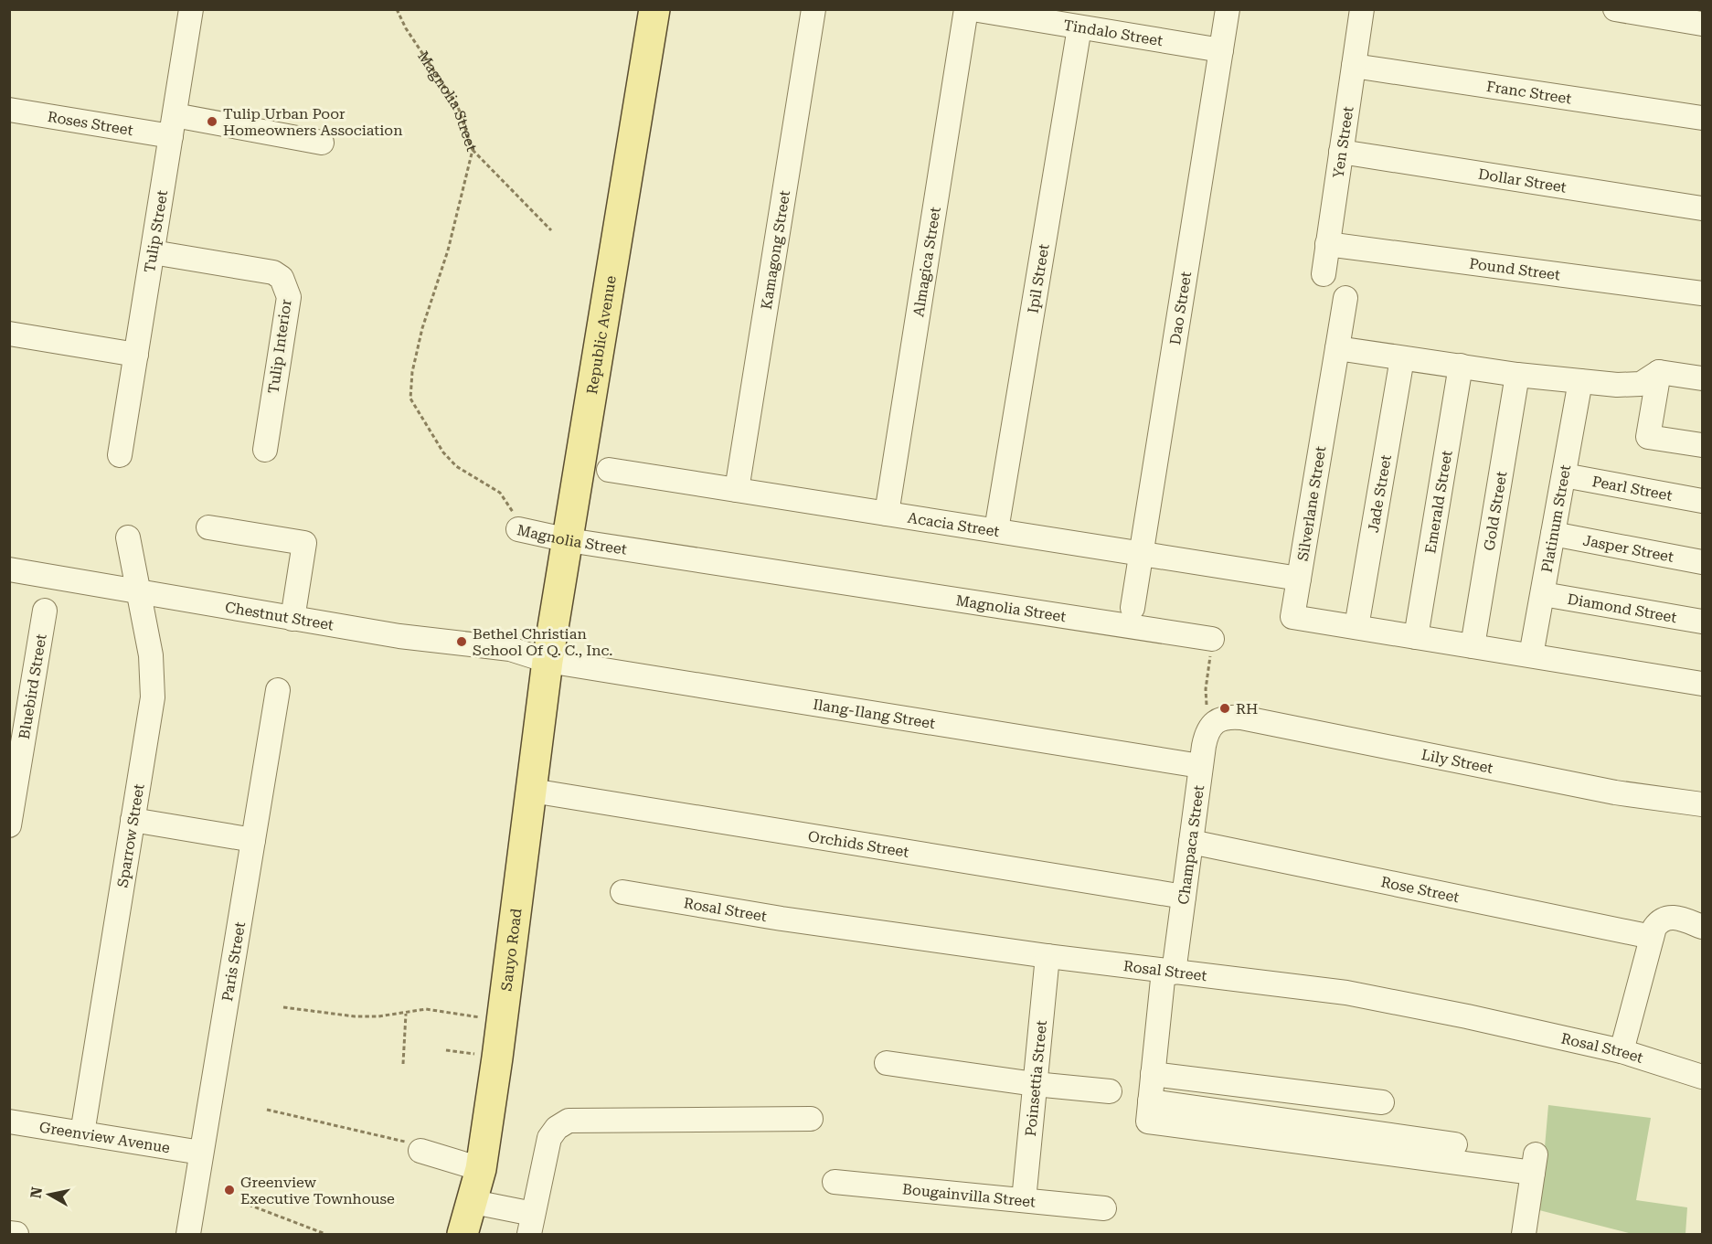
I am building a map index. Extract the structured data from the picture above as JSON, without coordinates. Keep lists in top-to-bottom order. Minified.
{"streets":{"main road":["Republic Avenue","Sauyo Road"],"street":["Tindalo Street","Franc Street","Magnolia Street","Roses Street","Yen Street","Dollar Street","Tulip Street","Kamagong Street","Almagica Street","Pound Street","Ipil Street","Dao Street","Tulip Interior","Pearl Street","Jade Street","Emerald Street","Silverlane Street","Gold Street","Platinum Street","Acacia Street","Jasper Street","Diamond Street","Chestnut Street","Bluebird Street","Ilang-Ilang Street","Lily Street","Sparrow Street","Orchids Street","Champaca Street","Rose Street","Rosal Street","Paris Street","Poinsettia Street","Greenview Avenue","Bougainvilla Street"]},"crossings":[["Tindalo Street","Ipil Street"],["Tindalo Street","Dao Street"],["Franc Street","Yen Street"],["Magnolia Street","Republic Avenue"],["Roses Street","Tulip Street"],["Yen Street","Dollar Street"],["Yen Street","Pound Street"],["Tulip Street","Tulip Interior"],["Kamagong Street","Acacia Street"],["Almagica Street","Acacia Street"],["Ipil Street","Acacia Street"],["Dao Street","Acacia Street"],["Republic Avenue","Chestnut Street"],["Republic Avenue","Ilang-Ilang Street"],["Republic Avenue","Sauyo Road"],["Pearl Street","Platinum Street"],["Jade Street","Silverlane Street"],["Emerald Street","Silverlane Street"],["Silverlane Street","Gold Street"],["Silverlane Street","Platinum Street"],["Silverlane Street","Acacia Street"],["Platinum Street","Jasper Street"],["Platinum Street","Diamond Street"],["Chestnut Street","Ilang-Ilang Street"],["Chestnut Street","Sparrow Street"],["Chestnut Street","Sauyo Road"],["Ilang-Ilang Street","Champaca Street"],["Ilang-Ilang Street","Sauyo Road"],["Lily Street","Champaca Street"],["Sparrow Street","Greenview Avenue"],["Orchids Street","Champaca Street"],["Orchids Street","Sauyo Road"],["Champaca Street","Rose Street"],["Champaca Street","Rosal Street"],["Rosal Street","Poinsettia Street"],["Paris Street","Greenview Avenue"],["Poinsettia Street","Bougainvilla Street"]],"places":["Tulip Urban Poor Homeowners Association","Bethel Christian School Of Q. C., Inc.","RH","Greenview Executive Townhouse"],"north":"left"}
